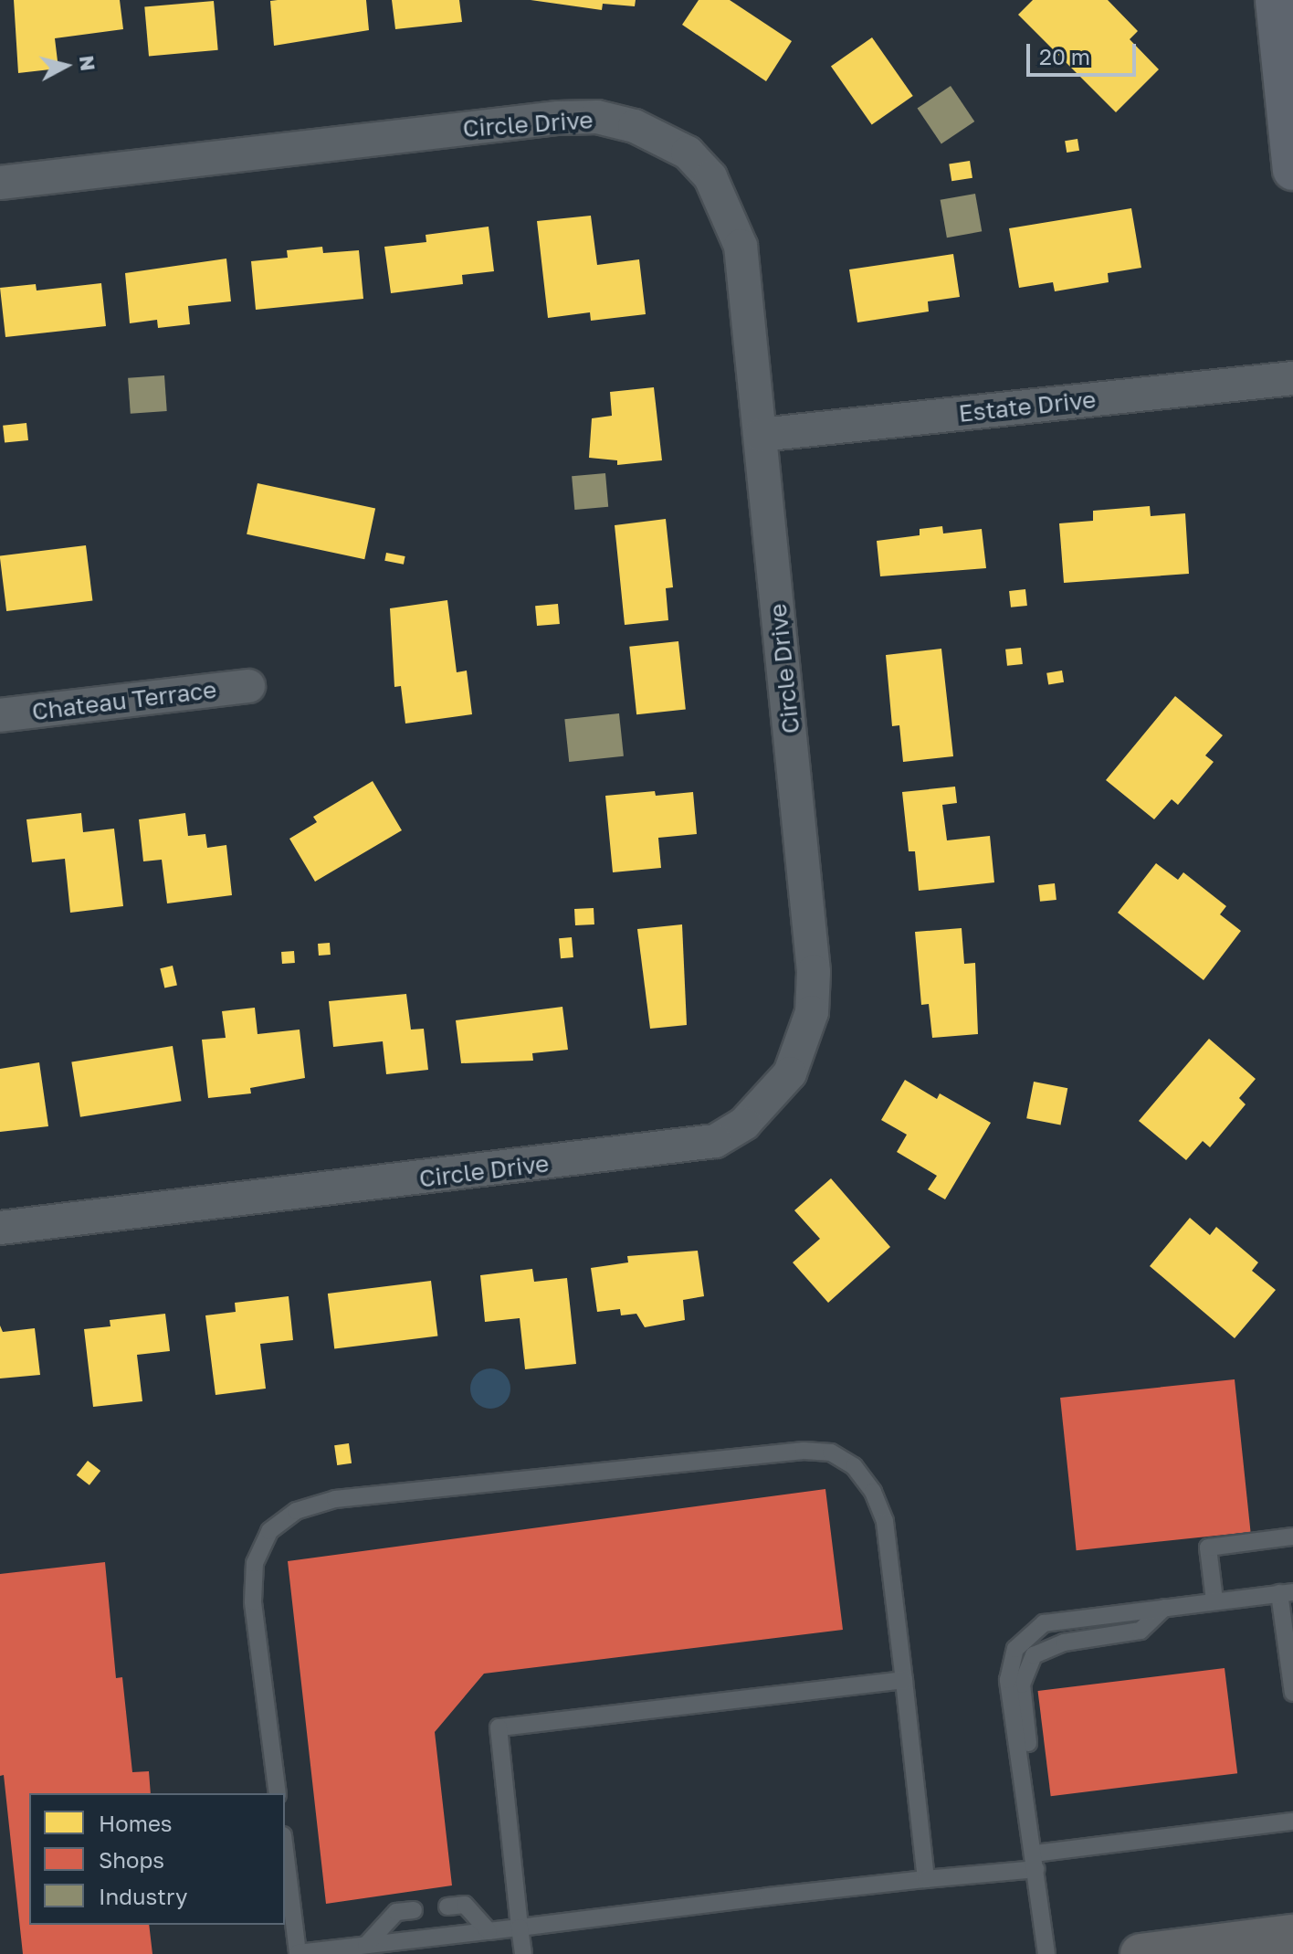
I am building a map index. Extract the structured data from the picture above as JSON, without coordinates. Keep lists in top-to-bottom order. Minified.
{"streets":{"street":["Circle Drive","Estate Drive","Chateau Terrace"]},"crossings":[["Circle Drive","Estate Drive"]],"legend":["Homes","Shops","Industry"],"scale_bar":"20 m","north":"right"}
